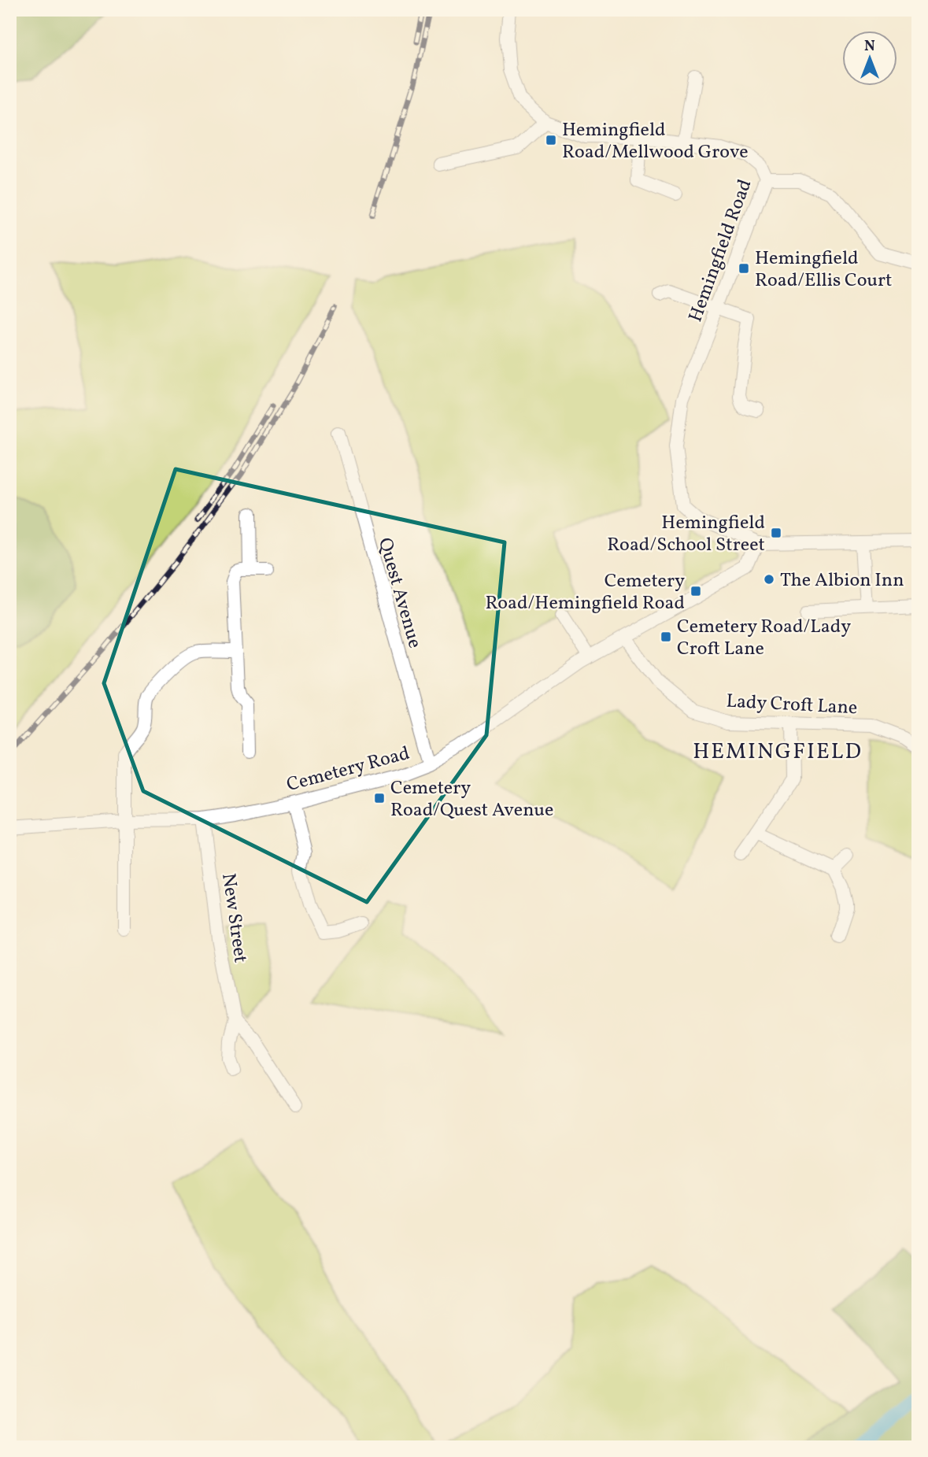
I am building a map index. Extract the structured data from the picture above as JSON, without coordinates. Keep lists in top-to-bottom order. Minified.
{"streets":{"street":["Hemingfield Road","Quest Avenue","Lady Croft Lane","Cemetery Road","New Street"]},"crossings":[["Hemingfield Road","Cemetery Road"],["Quest Avenue","Cemetery Road"],["Lady Croft Lane","Cemetery Road"],["Cemetery Road","New Street"]],"districts":["HEMINGFIELD"],"places":{"transit":["Hemingfield Road/Mellwood Grove","Hemingfield Road/Ellis Court","Hemingfield Road/School Street","Cemetery Road/Hemingfield Road","Cemetery Road/Lady Croft Lane","Cemetery Road/Quest Avenue"],"other":["The Albion Inn"]},"north":"top"}
